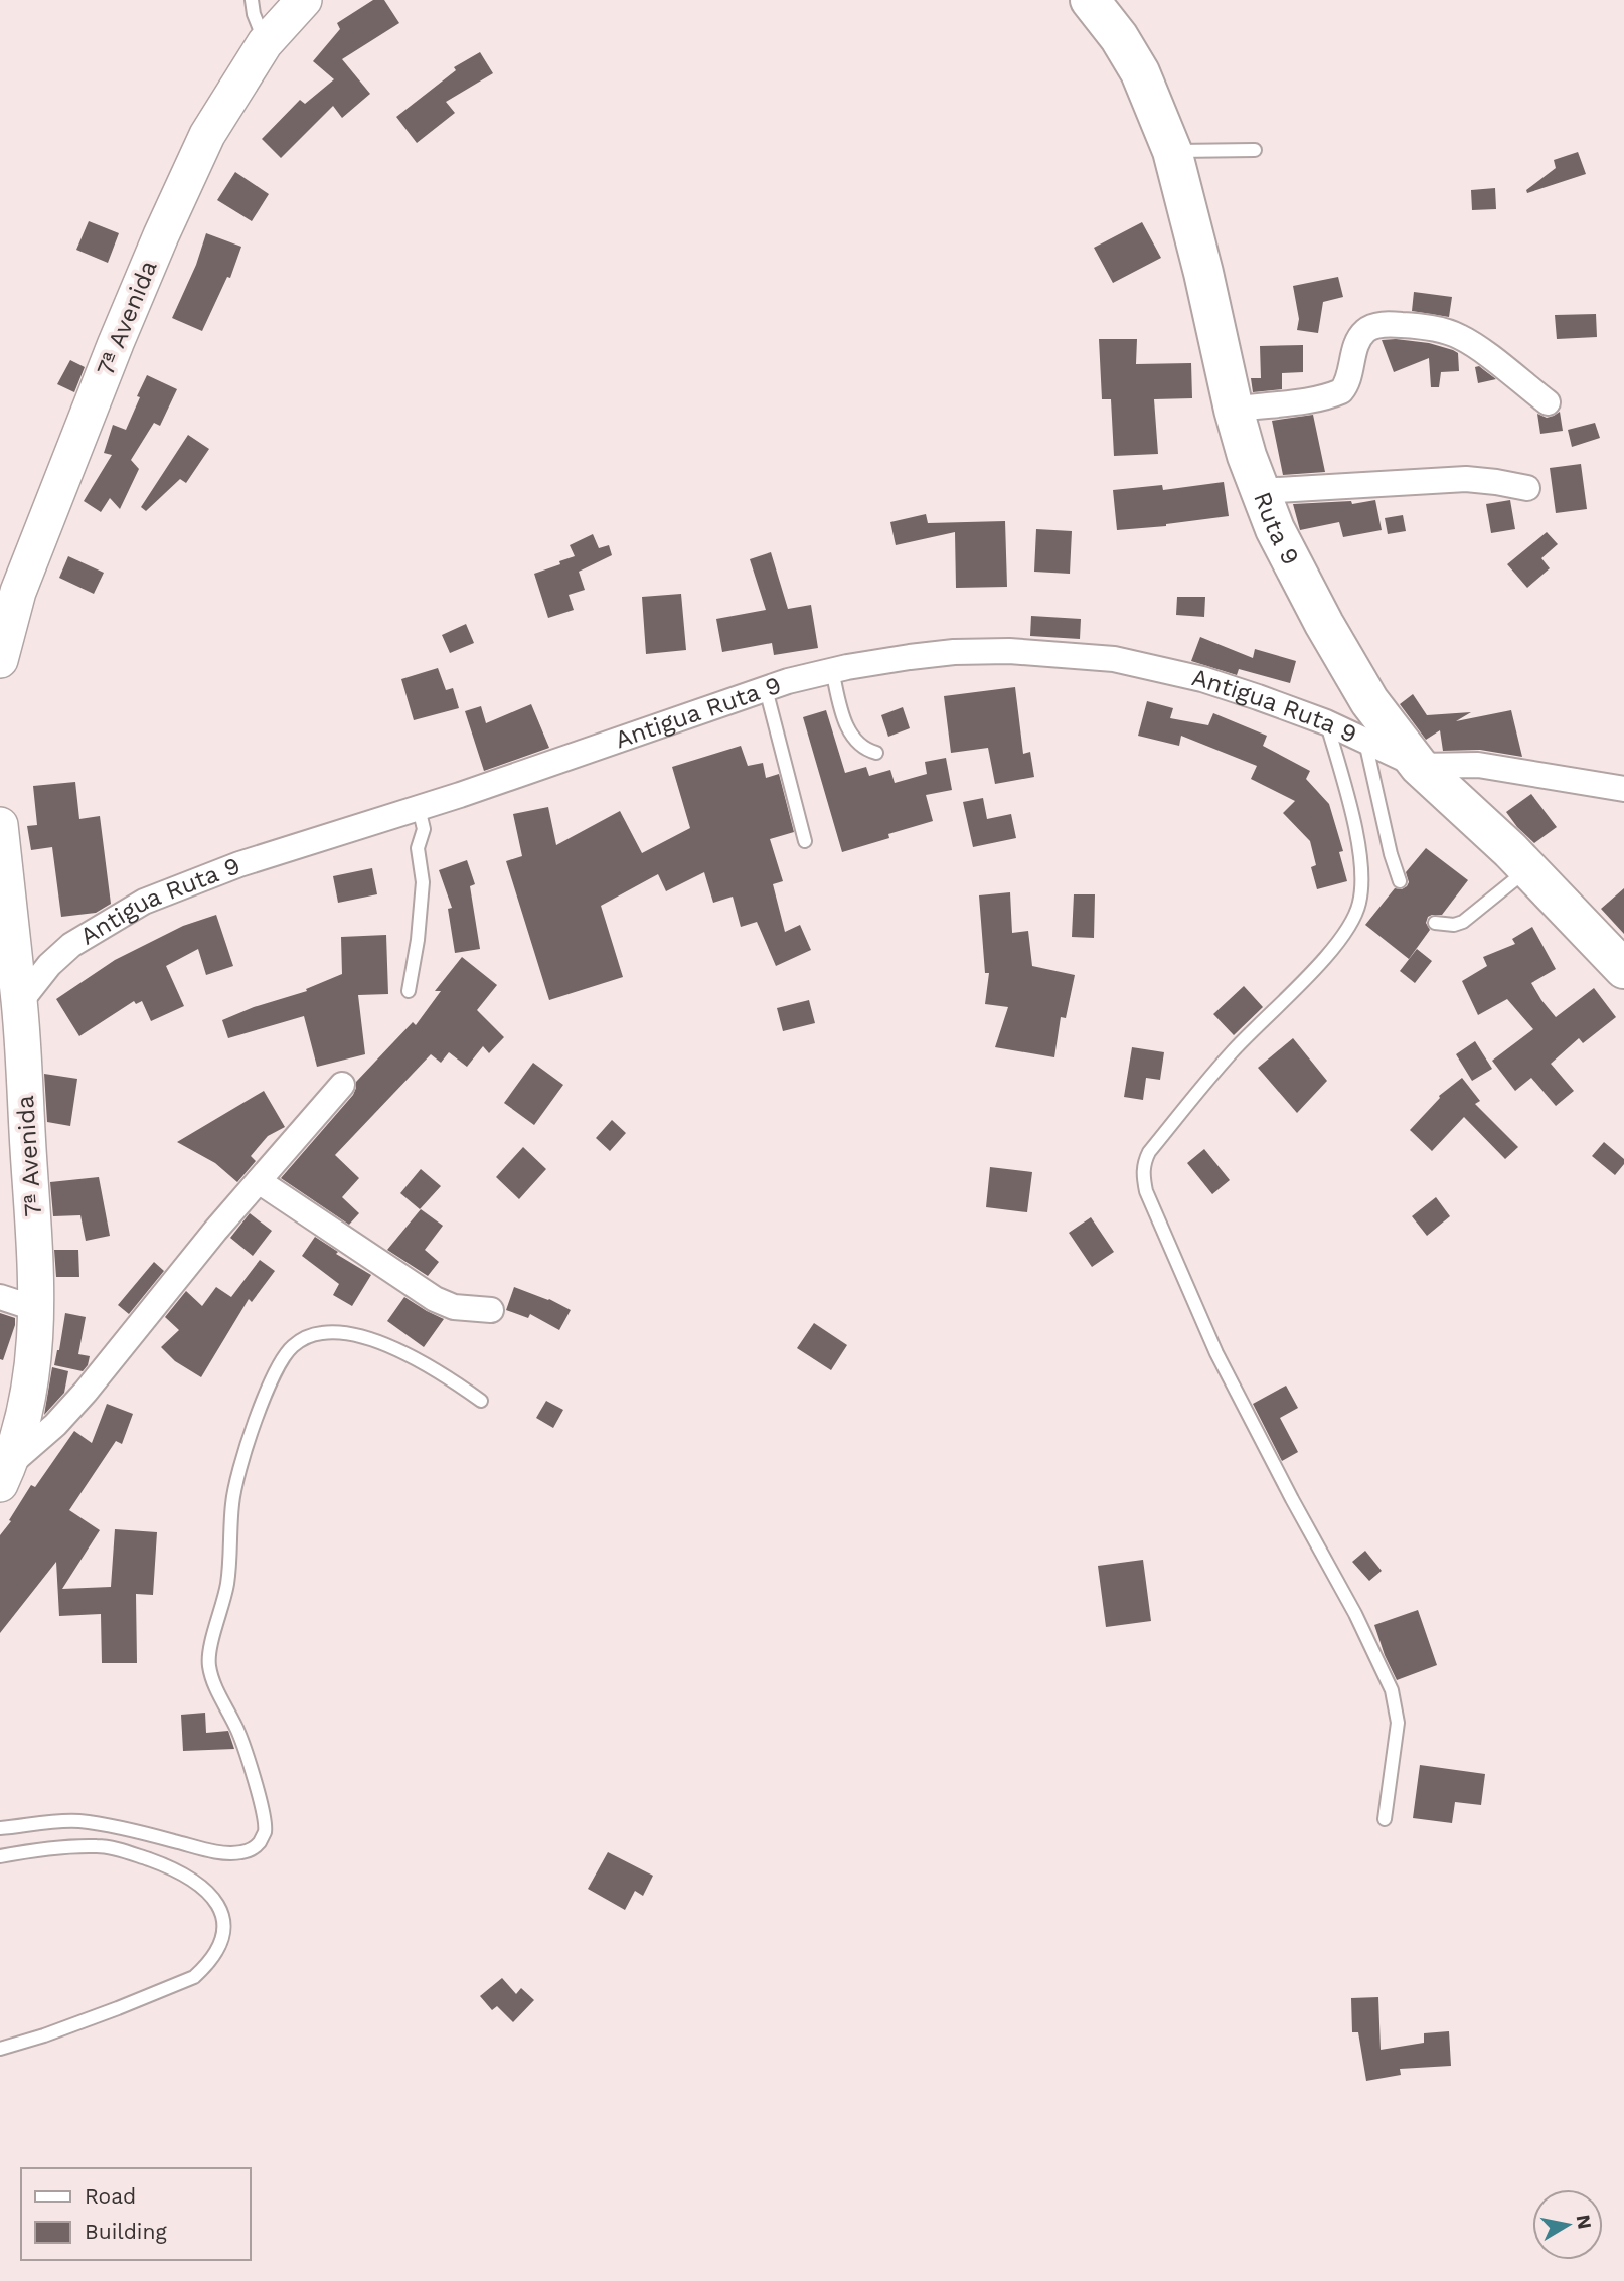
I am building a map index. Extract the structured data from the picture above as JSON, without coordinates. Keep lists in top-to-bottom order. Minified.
{"streets":{"main road":["7ª Avenida","Ruta 9"],"street":["Antigua Ruta 9"]},"crossings":[["7ª Avenida","Antigua Ruta 9"],["Ruta 9","Antigua Ruta 9"]],"legend":["Road","Building"],"north":"right"}
